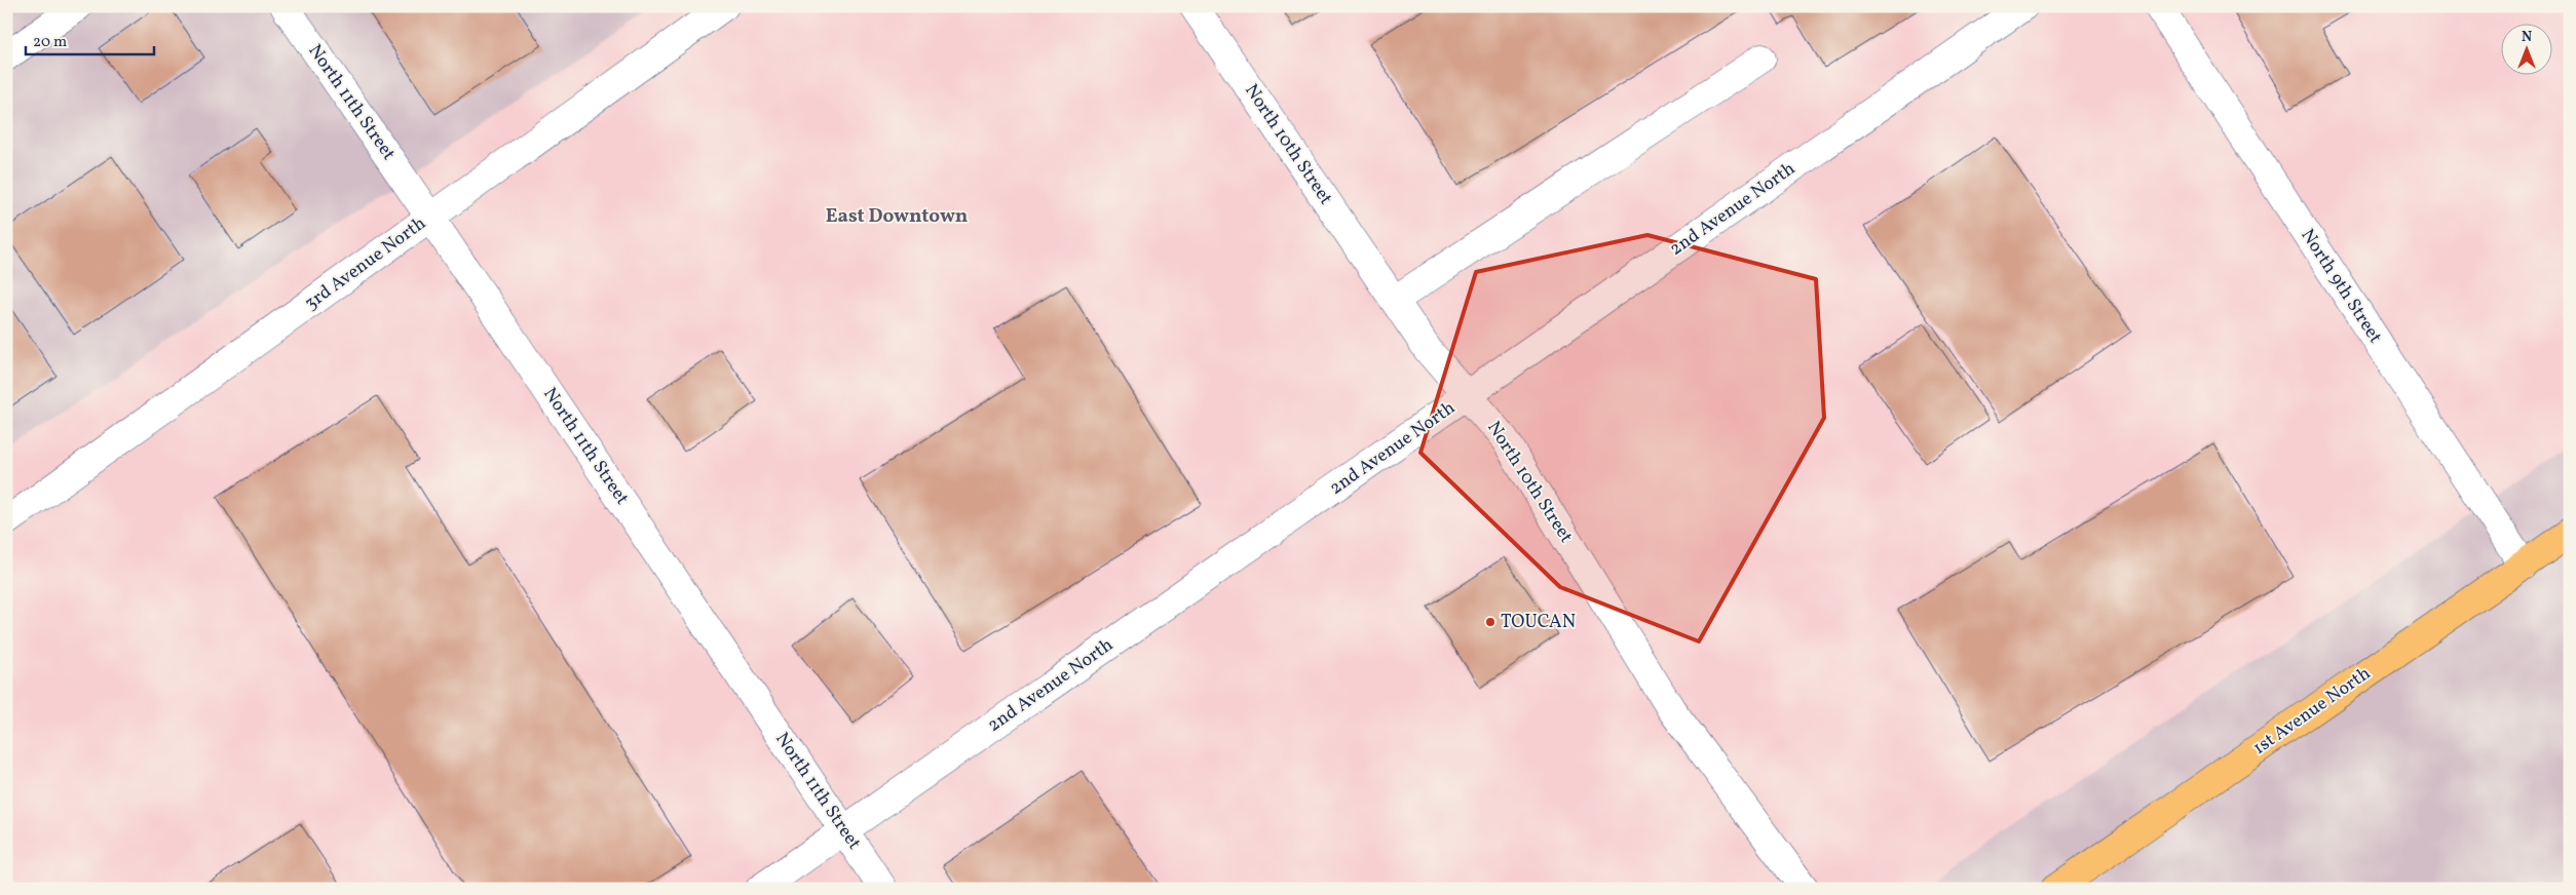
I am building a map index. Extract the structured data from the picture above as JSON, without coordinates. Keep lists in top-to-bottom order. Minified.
{"streets":{"main road":["1st Avenue North"],"street":["North 11th Street","North 10th Street","2nd Avenue North","3rd Avenue North","North 9th Street"]},"crossings":[["North 11th Street","2nd Avenue North"],["North 11th Street","3rd Avenue North"],["North 10th Street","2nd Avenue North"],["North 9th Street","1st Avenue North"]],"districts":["East Downtown"],"places":["TOUCAN"],"scale_bar":"20 m","north":"top"}
